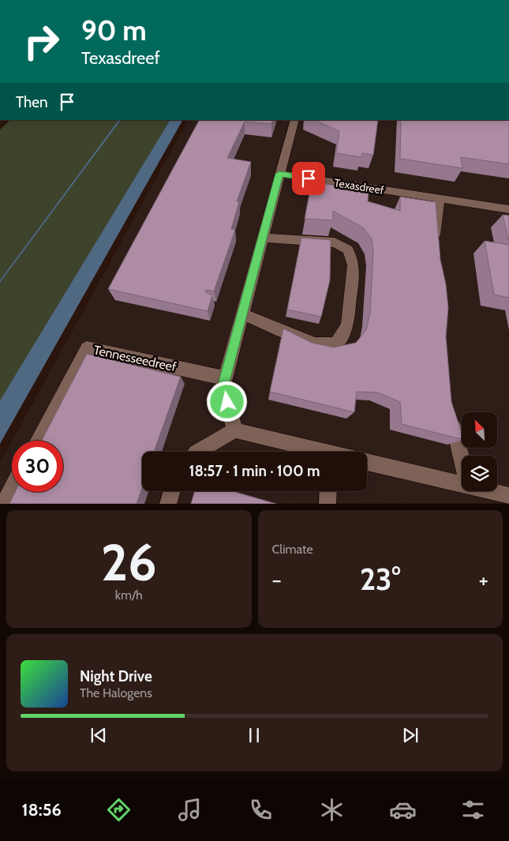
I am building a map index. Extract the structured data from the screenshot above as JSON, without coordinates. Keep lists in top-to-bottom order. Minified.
{"streets":{"street":["Texasdreef","Tennesseedreef"]},"north":"top left","page":{"turn":["90 m","Texasdreef"],"then":"Then","limit":"30","trip":"18:57 · 1 min · 100 m","tile":[["26","km/h"],"Climate"],"heat":["−","23°","+"],"song":["Night Drive","The Halogens"],"tabs":"18:56"}}
